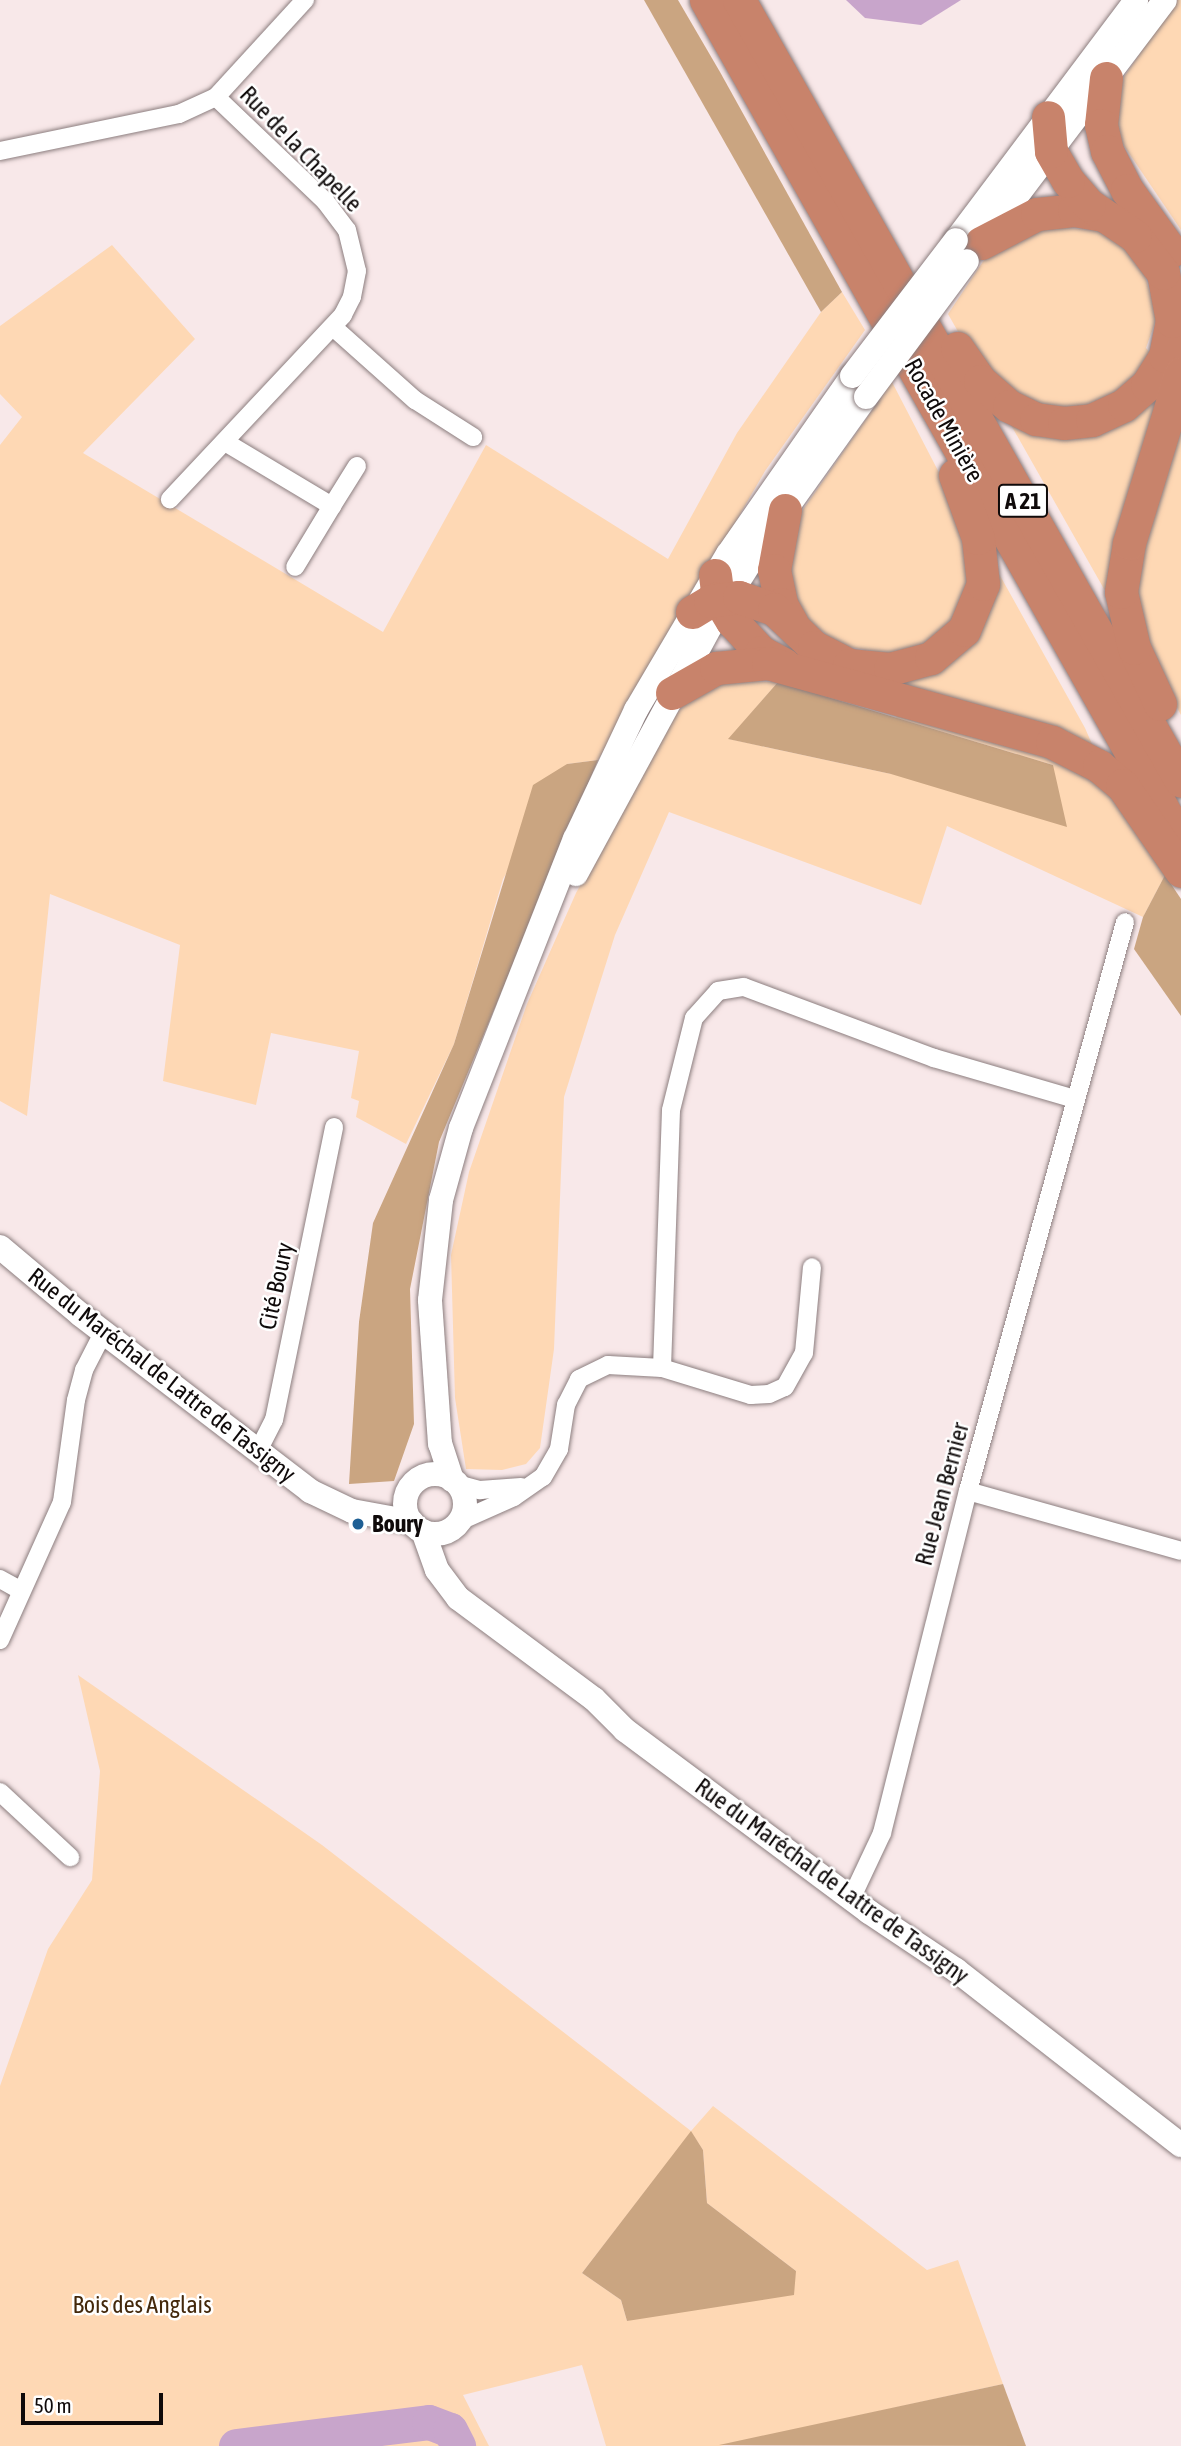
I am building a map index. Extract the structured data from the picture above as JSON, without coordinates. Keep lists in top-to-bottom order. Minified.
{"streets":{"highway":["Rocade Minière","A 21"],"street":["Rue de la Chapelle","Cité Boury","Rue du Maréchal de Lattre de Tassigny","Rue Jean Bernier"]},"crossings":[["Cité Boury","Rue du Maréchal de Lattre de Tassigny"],["Rue du Maréchal de Lattre de Tassigny","Rue Jean Bernier"]],"parks":["Bois des Anglais"],"places":["Boury"],"scale_bar":"50 m"}
